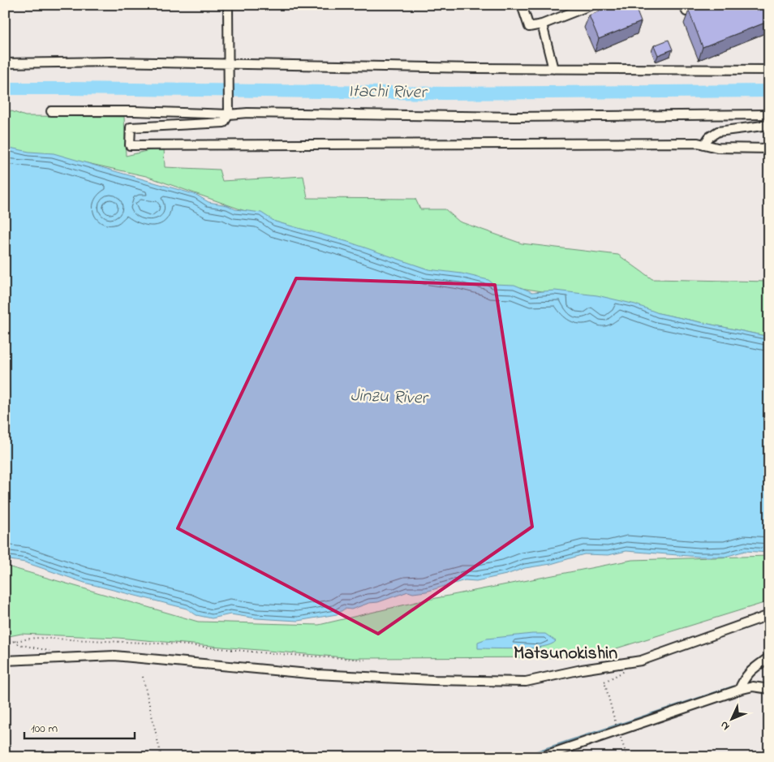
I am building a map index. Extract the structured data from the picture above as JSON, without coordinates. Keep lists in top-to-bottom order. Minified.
{"districts":["Matsunokishin"],"water":["Itachi River","Jinzu River"],"scale_bar":"100 m","north":"bottom left"}
